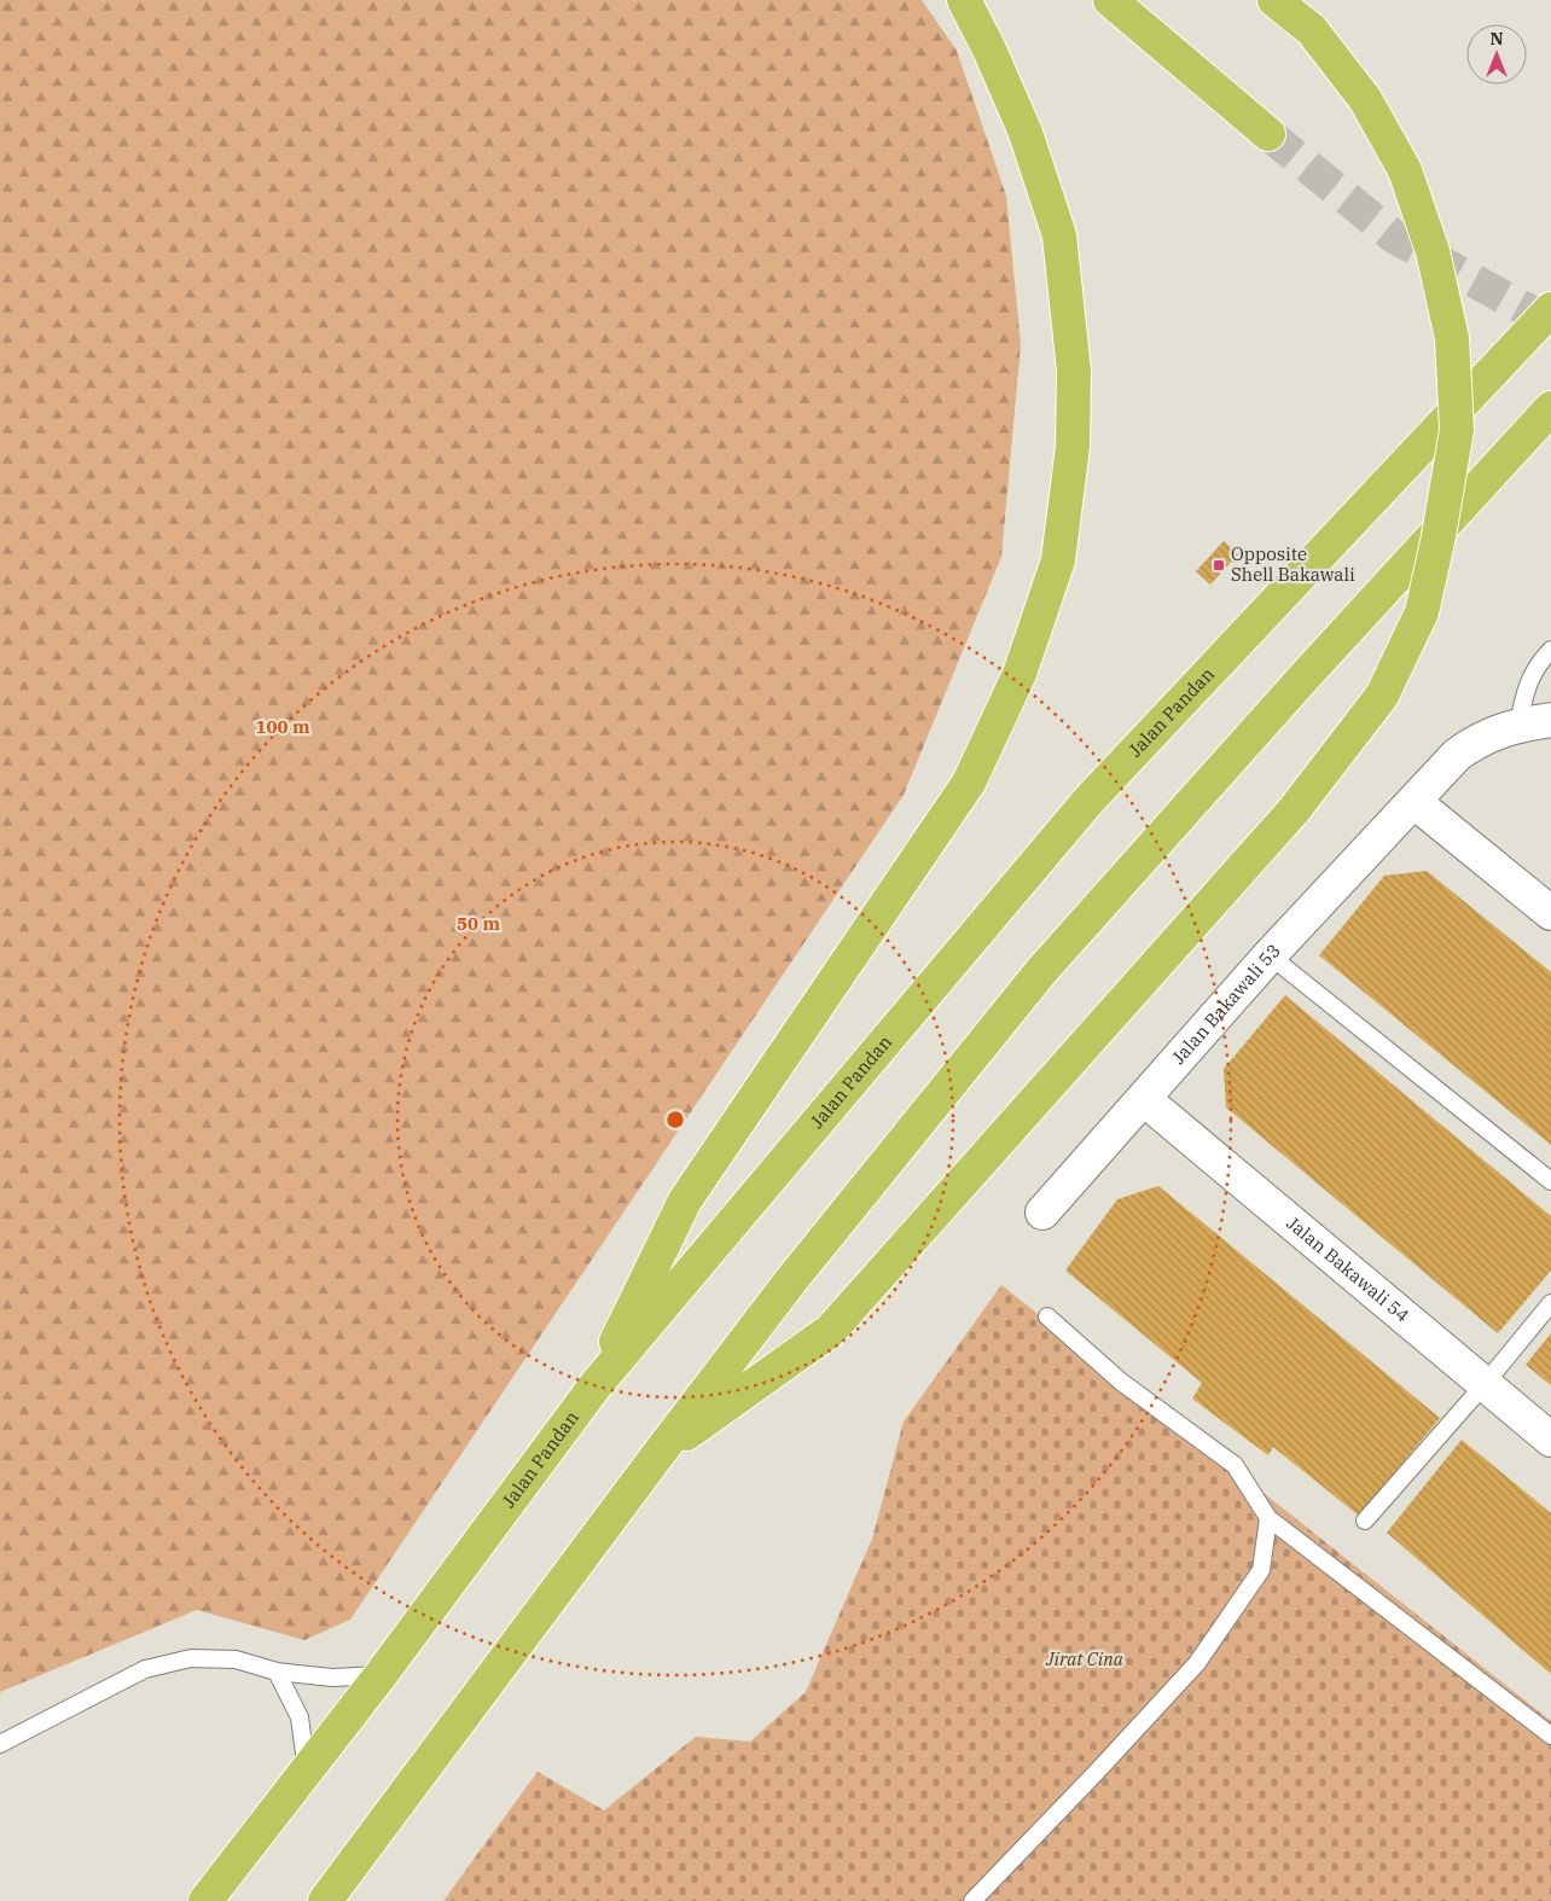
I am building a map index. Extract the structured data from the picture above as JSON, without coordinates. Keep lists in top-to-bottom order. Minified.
{"streets":{"highway":["Jalan Pandan"],"street":["Jalan Bakawali 53","Jalan Bakawali 54"]},"crossings":[["Jalan Bakawali 53","Jalan Bakawali 54"]],"parks":["Jirat Cina"],"places":{"transit":["Opposite Shell Bakawali"]},"north":"top","rings":["100 m","50 m"]}
